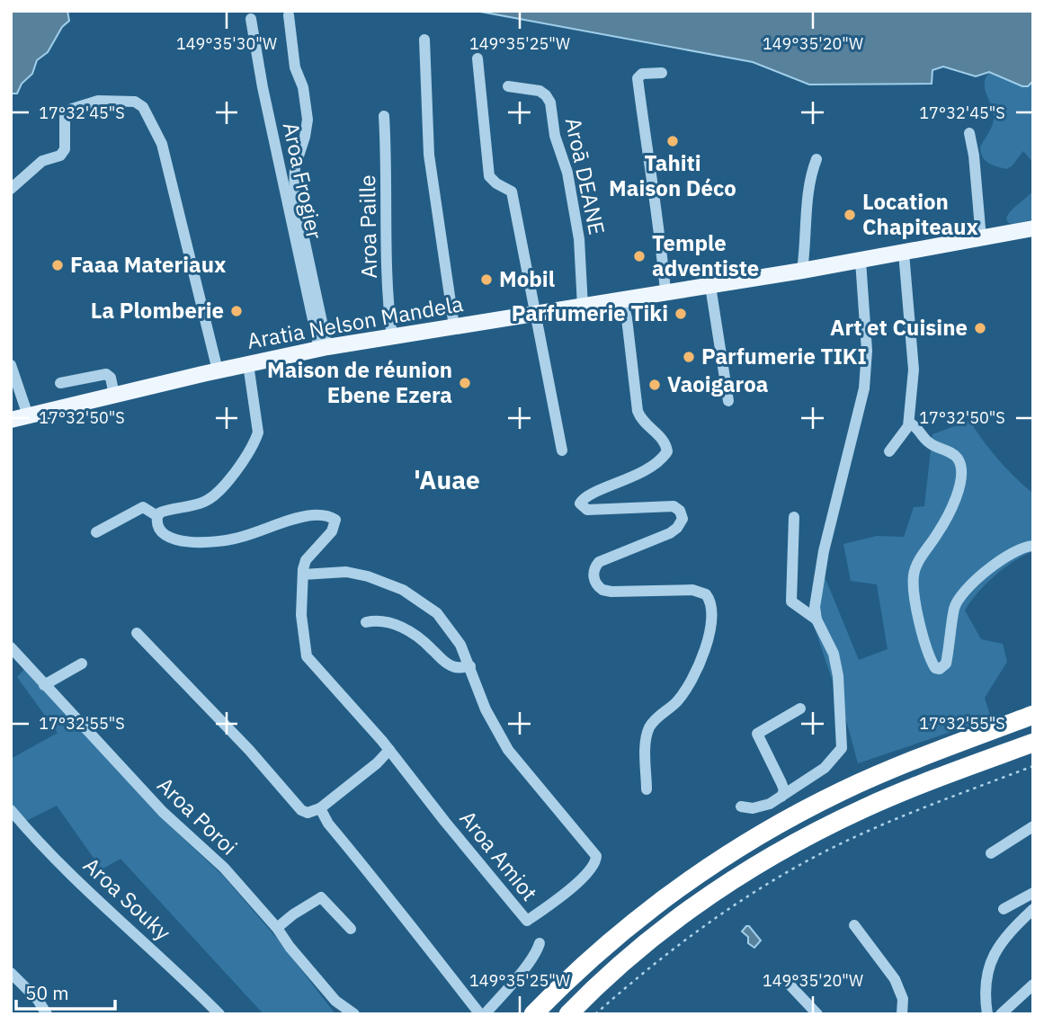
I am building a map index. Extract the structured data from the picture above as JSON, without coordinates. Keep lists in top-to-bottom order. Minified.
{"streets":{"main road":["Aratia Nelson Mandela"],"street":["Aroā DEANE","Aroa Frogier","Aroa Paille","Aroa Poroi","Aroa Amiot","Aroa Souky"]},"crossings":[["Aroā DEANE","Aratia Nelson Mandela"],["Aroa Frogier","Aratia Nelson Mandela"],["Aroa Paille","Aratia Nelson Mandela"]],"districts":["'Auae"],"places":["Tahiti Maison Déco","Location Chapiteaux","Temple adventiste","Faaa Materiaux","Mobil","La Plomberie","Parfumerie Tiki","Art et Cuisine","Parfumerie TIKI","Maison de réunion Ebene Ezera","Vaoigaroa"],"scale_bar":"50 m","coordinates":["149°35'30\"W","149°35'25\"W","149°35'20\"W","17°32'45\"S","17°32'50\"S","17°32'55\"S"]}
